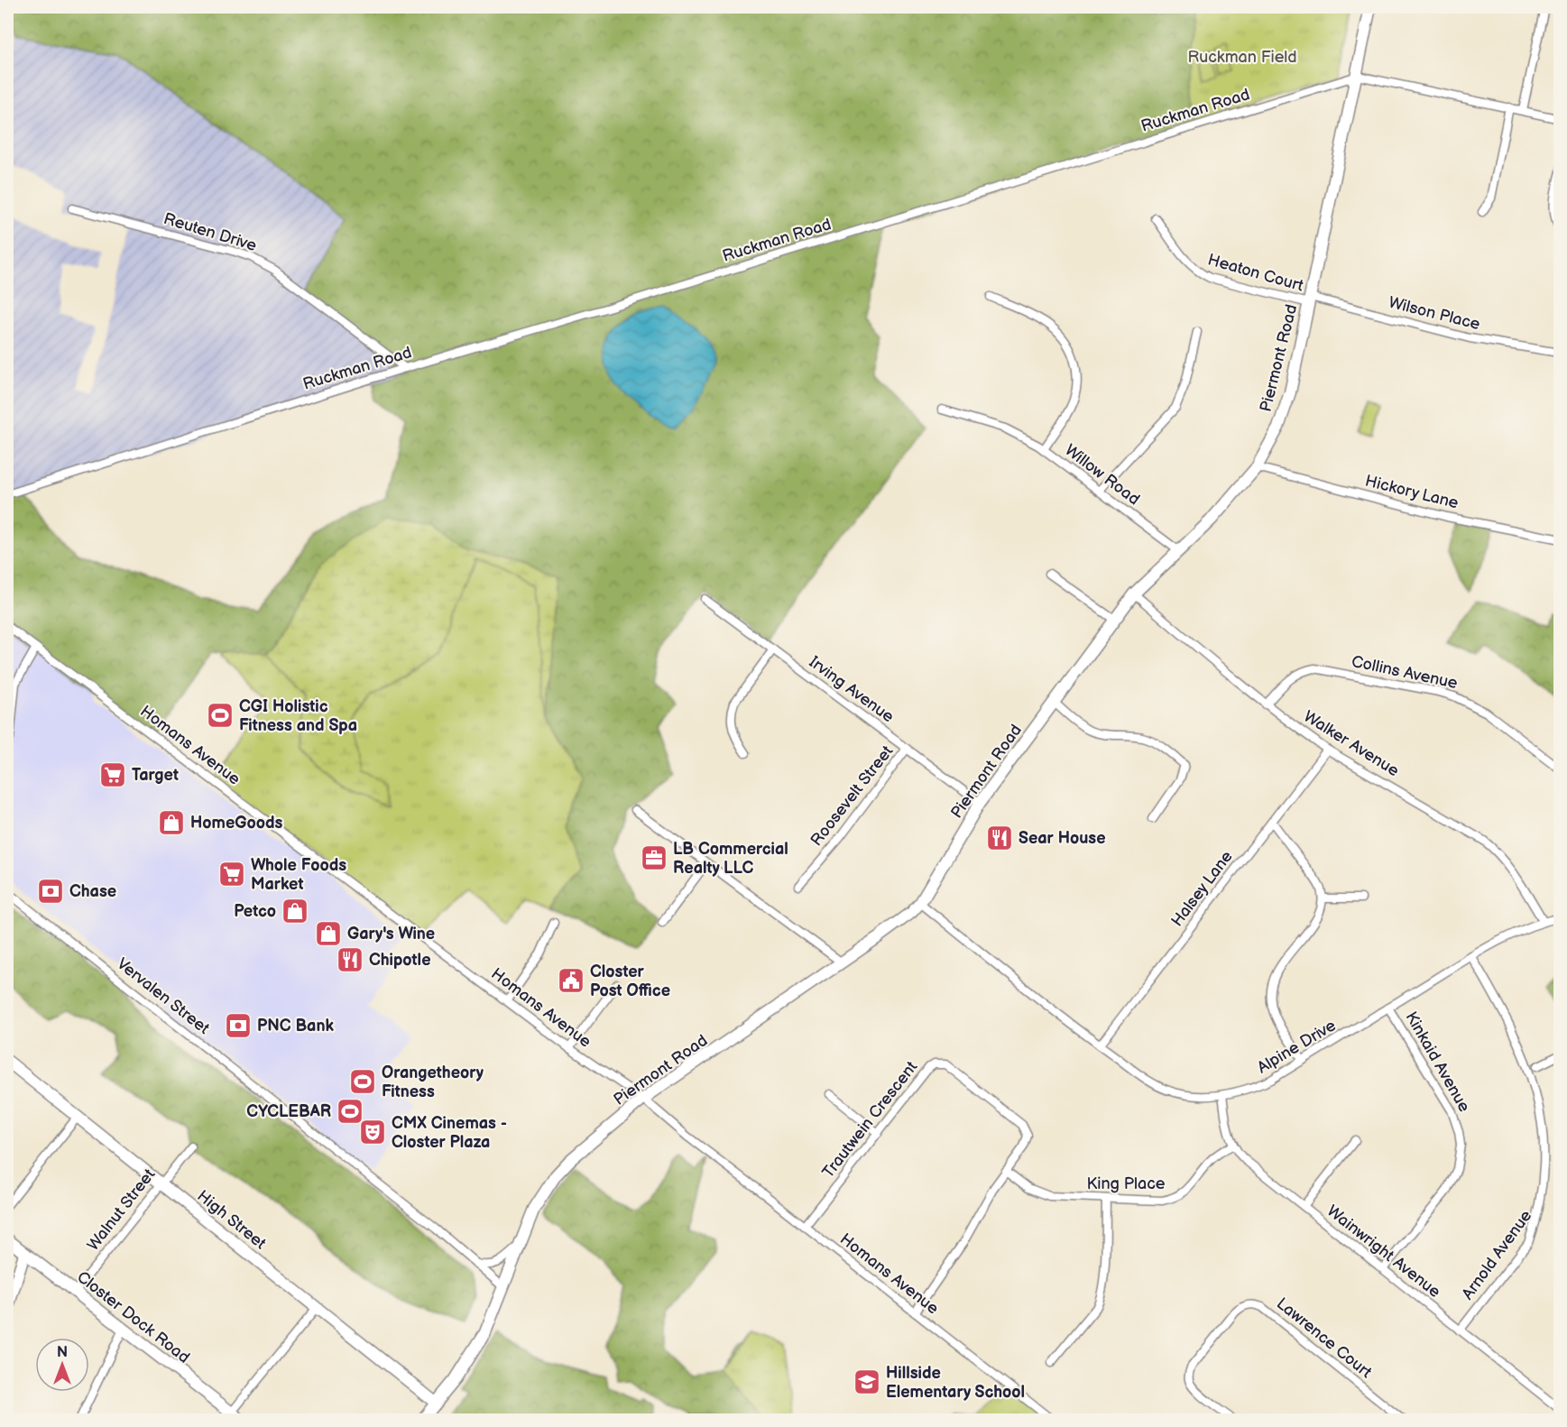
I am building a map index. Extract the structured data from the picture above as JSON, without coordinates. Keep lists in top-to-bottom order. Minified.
{"streets":{"main road":["Piermont Road","High Street","Closter Dock Road"],"street":["Ruckman Road","Reuten Drive","Heaton Court","Wilson Place","Willow Road","Hickory Lane","Collins Avenue","Irving Avenue","Walker Avenue","Homans Avenue","Roosevelt Street","Halsey Lane","Vervalen Street","Alpine Drive","Kinkaid Avenue","Trautwein Crescent","King Place","Walnut Street","Wainwright Avenue","Arnold Avenue","Lawrence Court"]},"crossings":[["Ruckman Road","Reuten Drive"],["Ruckman Road","Piermont Road"],["Heaton Court","Wilson Place"],["Heaton Court","Piermont Road"],["Wilson Place","Piermont Road"],["Piermont Road","Willow Road"],["Piermont Road","Hickory Lane"],["Piermont Road","Irving Avenue"],["Piermont Road","Walker Avenue"],["Piermont Road","Homans Avenue"],["Piermont Road","Vervalen Street"],["Piermont Road","Alpine Drive"],["Piermont Road","High Street"],["Collins Avenue","Walker Avenue"],["Irving Avenue","Roosevelt Street"],["Walker Avenue","Halsey Lane"],["Walker Avenue","Alpine Drive"],["Homans Avenue","Trautwein Crescent"],["Halsey Lane","Alpine Drive"],["Alpine Drive","Kinkaid Avenue"],["Alpine Drive","Wainwright Avenue"],["Kinkaid Avenue","Wainwright Avenue"],["Trautwein Crescent","King Place"],["King Place","Wainwright Avenue"],["Walnut Street","High Street"],["Walnut Street","Closter Dock Road"],["Wainwright Avenue","Arnold Avenue"]],"parks":["Ruckman Field"],"places":{"sports":["CGI Holistic Fitness and Spa","Orangetheory Fitness","CYCLEBAR"],"supermarket":["Target","Whole Foods Market"],"shop":["HomeGoods","Petco","Gary's Wine"],"restaurant":["Sear House","Chipotle"],"office":["LB Commercial Realty LLC"],"bank":["Chase","PNC Bank"],"public building":["Closter Post Office"],"theatre":["CMX Cinemas - Closter Plaza"],"school or university":["Hillside Elementary School"]},"north":"top"}
